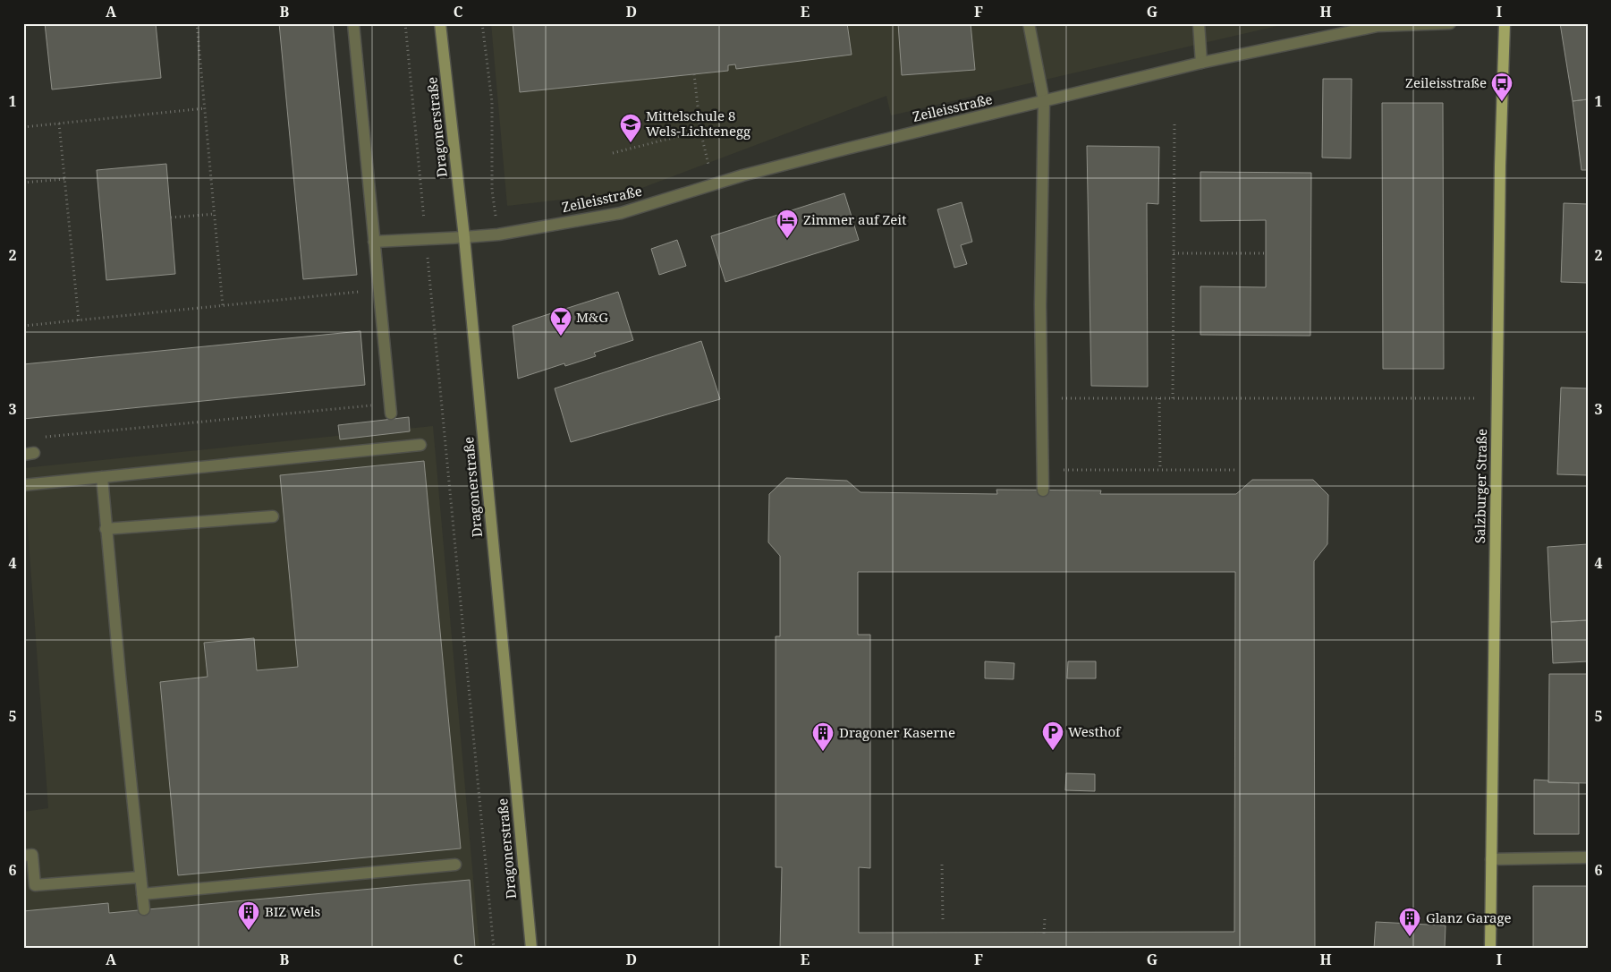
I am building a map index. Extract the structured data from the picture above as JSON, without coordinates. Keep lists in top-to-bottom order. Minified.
{"streets":{"main road":["Dragonerstraße","Salzburger Straße"],"street":["Zeileisstraße"]},"crossings":[["Zeileisstraße","Dragonerstraße"]],"places":{"bus stop":["Zeileisstraße"],"school or university":["Mittelschule 8 Wels-Lichtenegg"],"hotel":["Zimmer auf Zeit"],"bar":["M&G"],"parking":["Westhof"],"building":["Dragoner Kaserne","BIZ Wels","Glanz Garage"]},"grid":{"columns":["A","B","C","D","E","F","G","H","I"],"rows":["1","2","3","4","5","6"]}}
